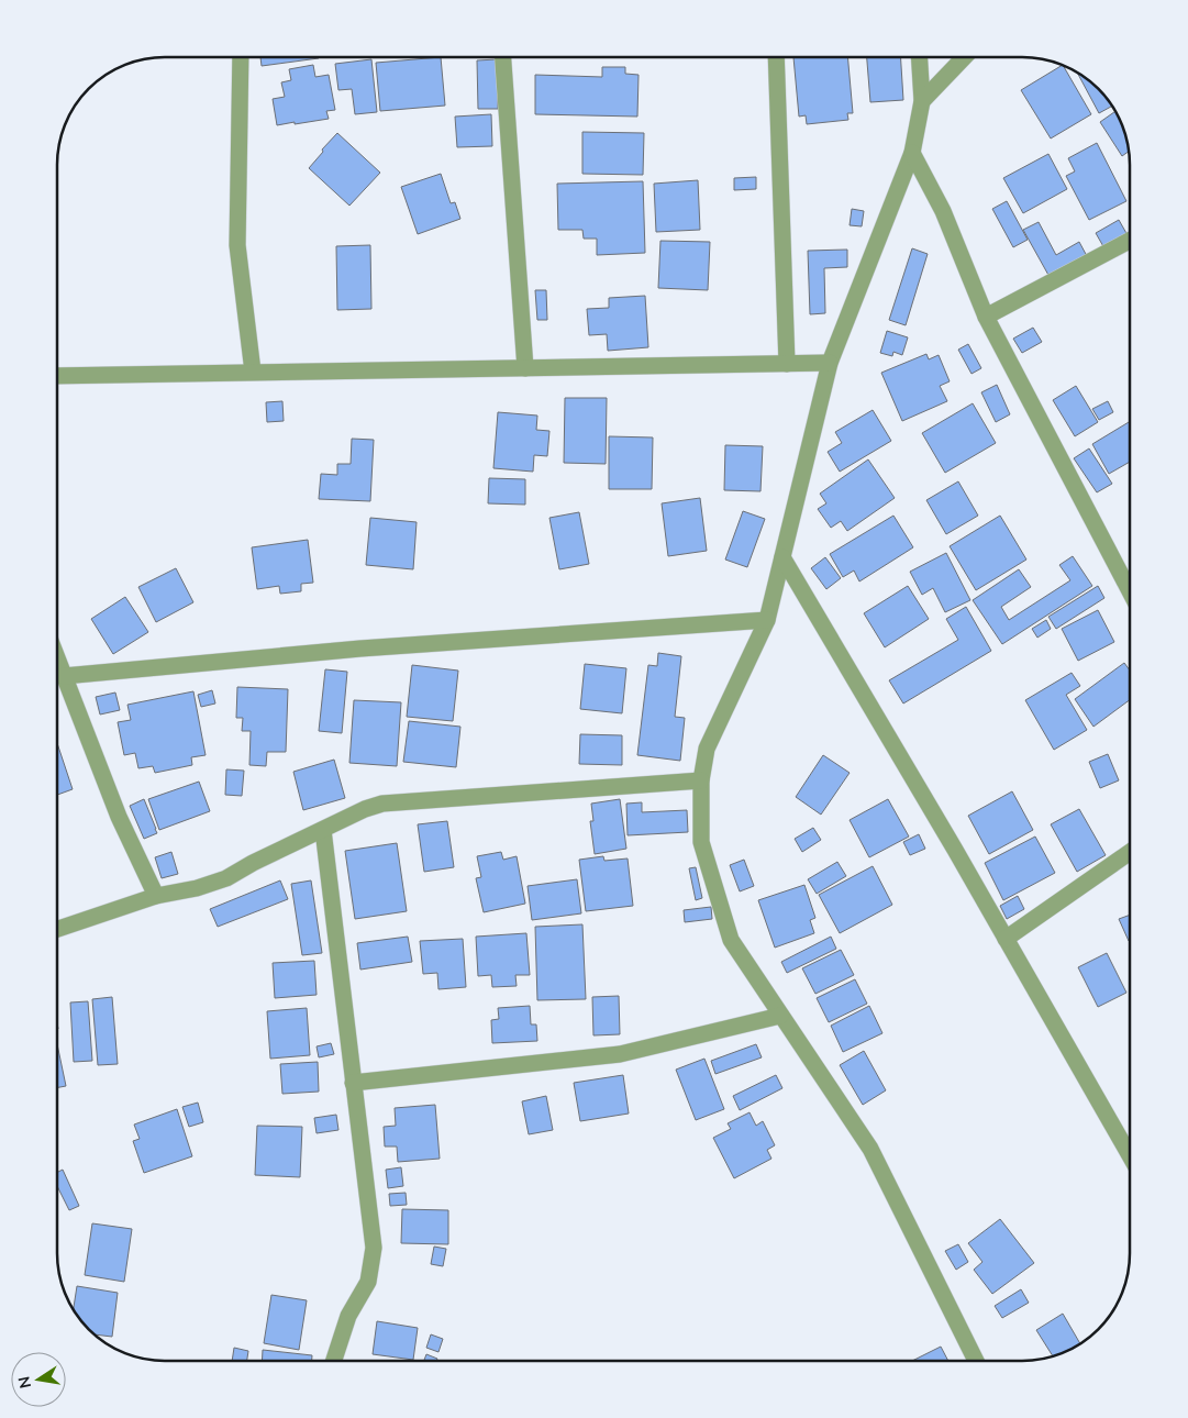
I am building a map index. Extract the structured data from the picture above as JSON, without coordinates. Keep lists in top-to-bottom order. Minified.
{"north":"left"}
